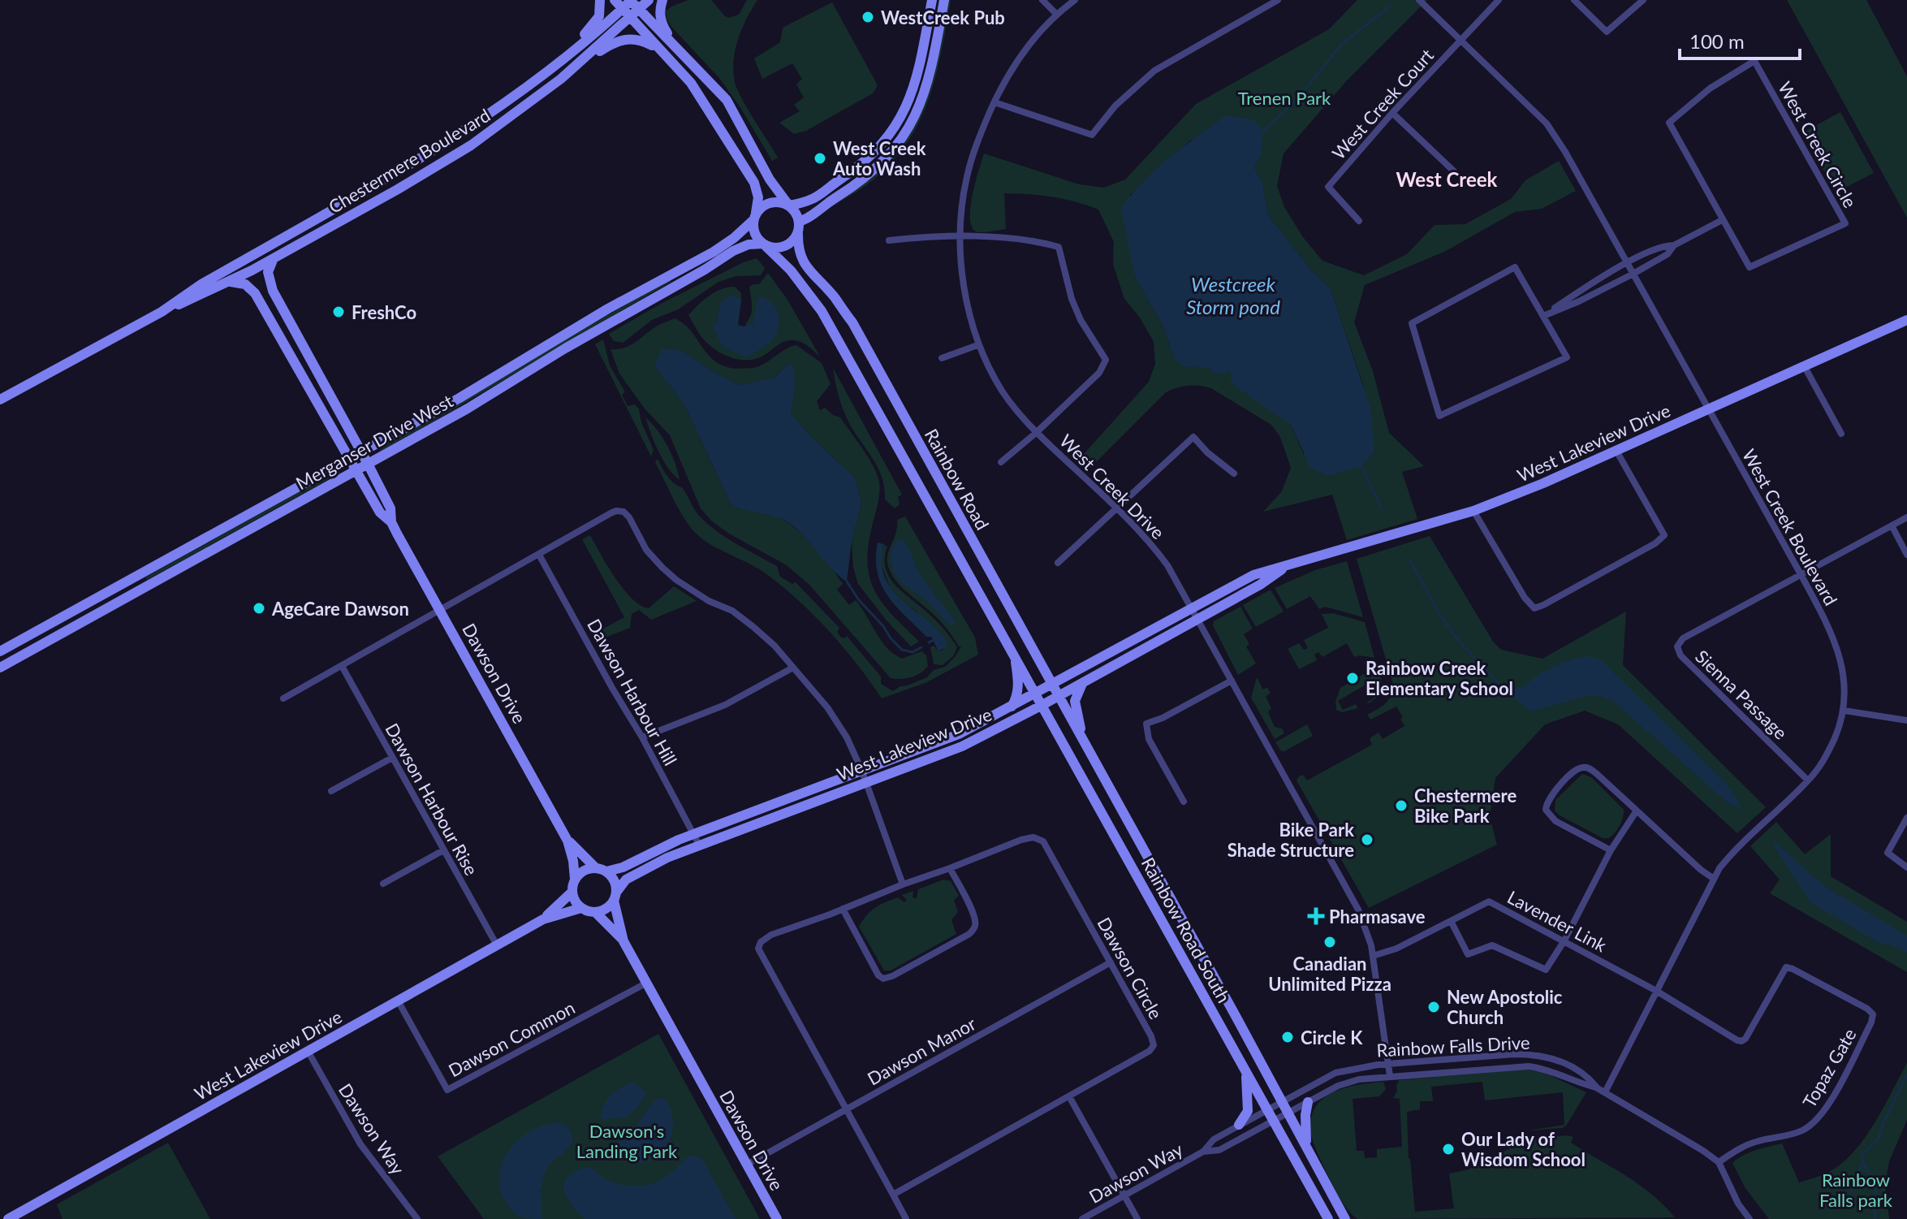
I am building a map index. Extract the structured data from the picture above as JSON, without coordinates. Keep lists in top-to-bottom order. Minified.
{"streets":{"street":["West Creek Court","West Creek Circle","Chestermere Boulevard","Merganser Drive West","West Lakeview Drive","Rainbow Road","West Creek Drive","West Creek Boulevard","Dawson Drive","Dawson Harbour Hill","Sienna Passage","Dawson Harbour Rise","Lavender Link","Rainbow Road South","Dawson Circle","Dawson Common","Rainbow Falls Drive","Dawson Manor","Topaz Gate","Dawson Way"]},"crossings":[["West Creek Court","West Creek Boulevard"],["Chestermere Boulevard","Dawson Drive"],["Merganser Drive West","Rainbow Road"],["Merganser Drive West","Dawson Drive"],["West Lakeview Drive","Rainbow Road"],["West Lakeview Drive","West Creek Drive"],["West Lakeview Drive","West Creek Boulevard"],["West Lakeview Drive","Dawson Drive"],["West Lakeview Drive","Dawson Harbour Hill"],["West Lakeview Drive","Dawson Harbour Rise"],["West Lakeview Drive","Rainbow Road South"],["West Lakeview Drive","Dawson Common"],["West Lakeview Drive","Dawson Way"],["Rainbow Road","Rainbow Road South"],["West Creek Drive","Lavender Link"],["West Creek Drive","Rainbow Falls Drive"],["West Creek Boulevard","Sienna Passage"],["West Creek Boulevard","Lavender Link"],["West Creek Boulevard","Rainbow Falls Drive"],["West Creek Boulevard","Topaz Gate"],["Dawson Drive","Dawson Common"],["Dawson Drive","Dawson Manor"],["Lavender Link","Topaz Gate"],["Rainbow Road South","Rainbow Falls Drive"],["Rainbow Road South","Dawson Way"],["Dawson Circle","Dawson Manor"],["Rainbow Falls Drive","Topaz Gate"],["Rainbow Falls Drive","Dawson Way"]],"districts":["West Creek"],"water":["Westcreek Storm pond"],"parks":["Trenen Park","Dawson's Landing Park","Rainbow Falls park"],"places":{"other":["WestCreek Pub","West Creek Auto Wash","FreshCo","AgeCare Dawson","Rainbow Creek Elementary School","Chestermere Bike Park","Bike Park Shade Structure","Canadian Unlimited Pizza","New Apostolic Church","Circle K","Our Lady of Wisdom School"],"health":["Pharmasave"]},"scale_bar":"100 m"}
